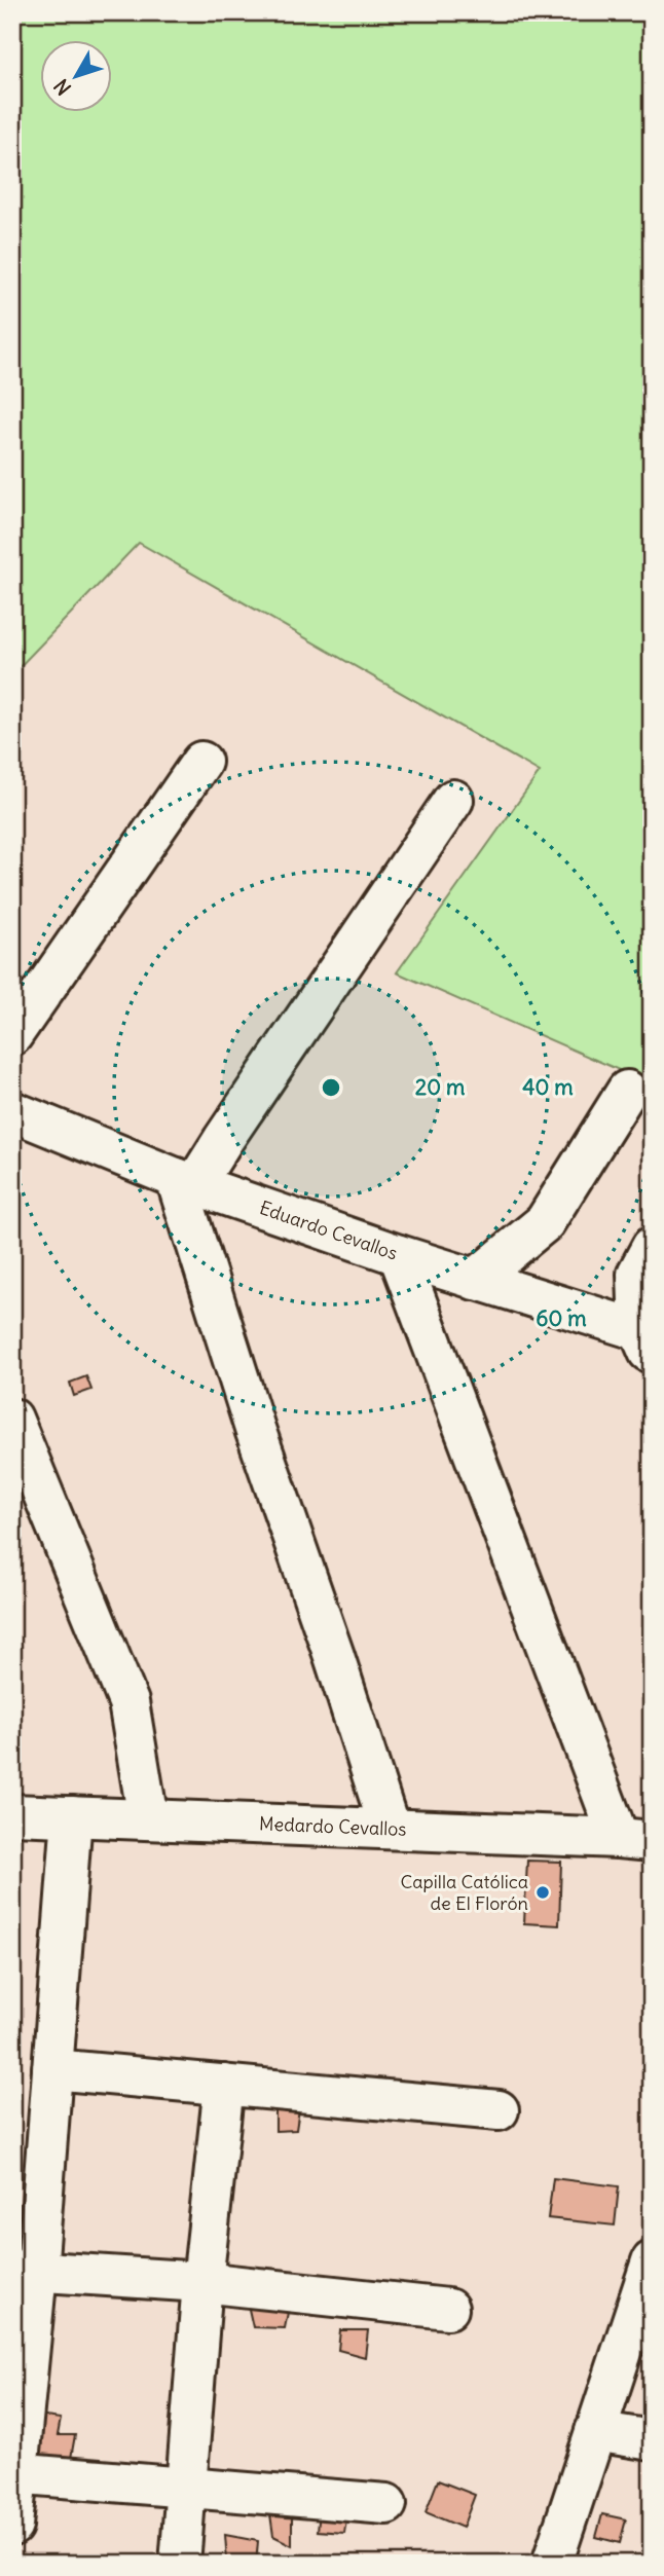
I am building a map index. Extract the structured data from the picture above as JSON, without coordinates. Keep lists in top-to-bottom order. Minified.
{"streets":{"street":["Eduardo Cevallos","Medardo Cevallos"]},"places":["Capilla Católica de El Florón"],"north":"bottom left","rings":["20 m","40 m","60 m"]}
